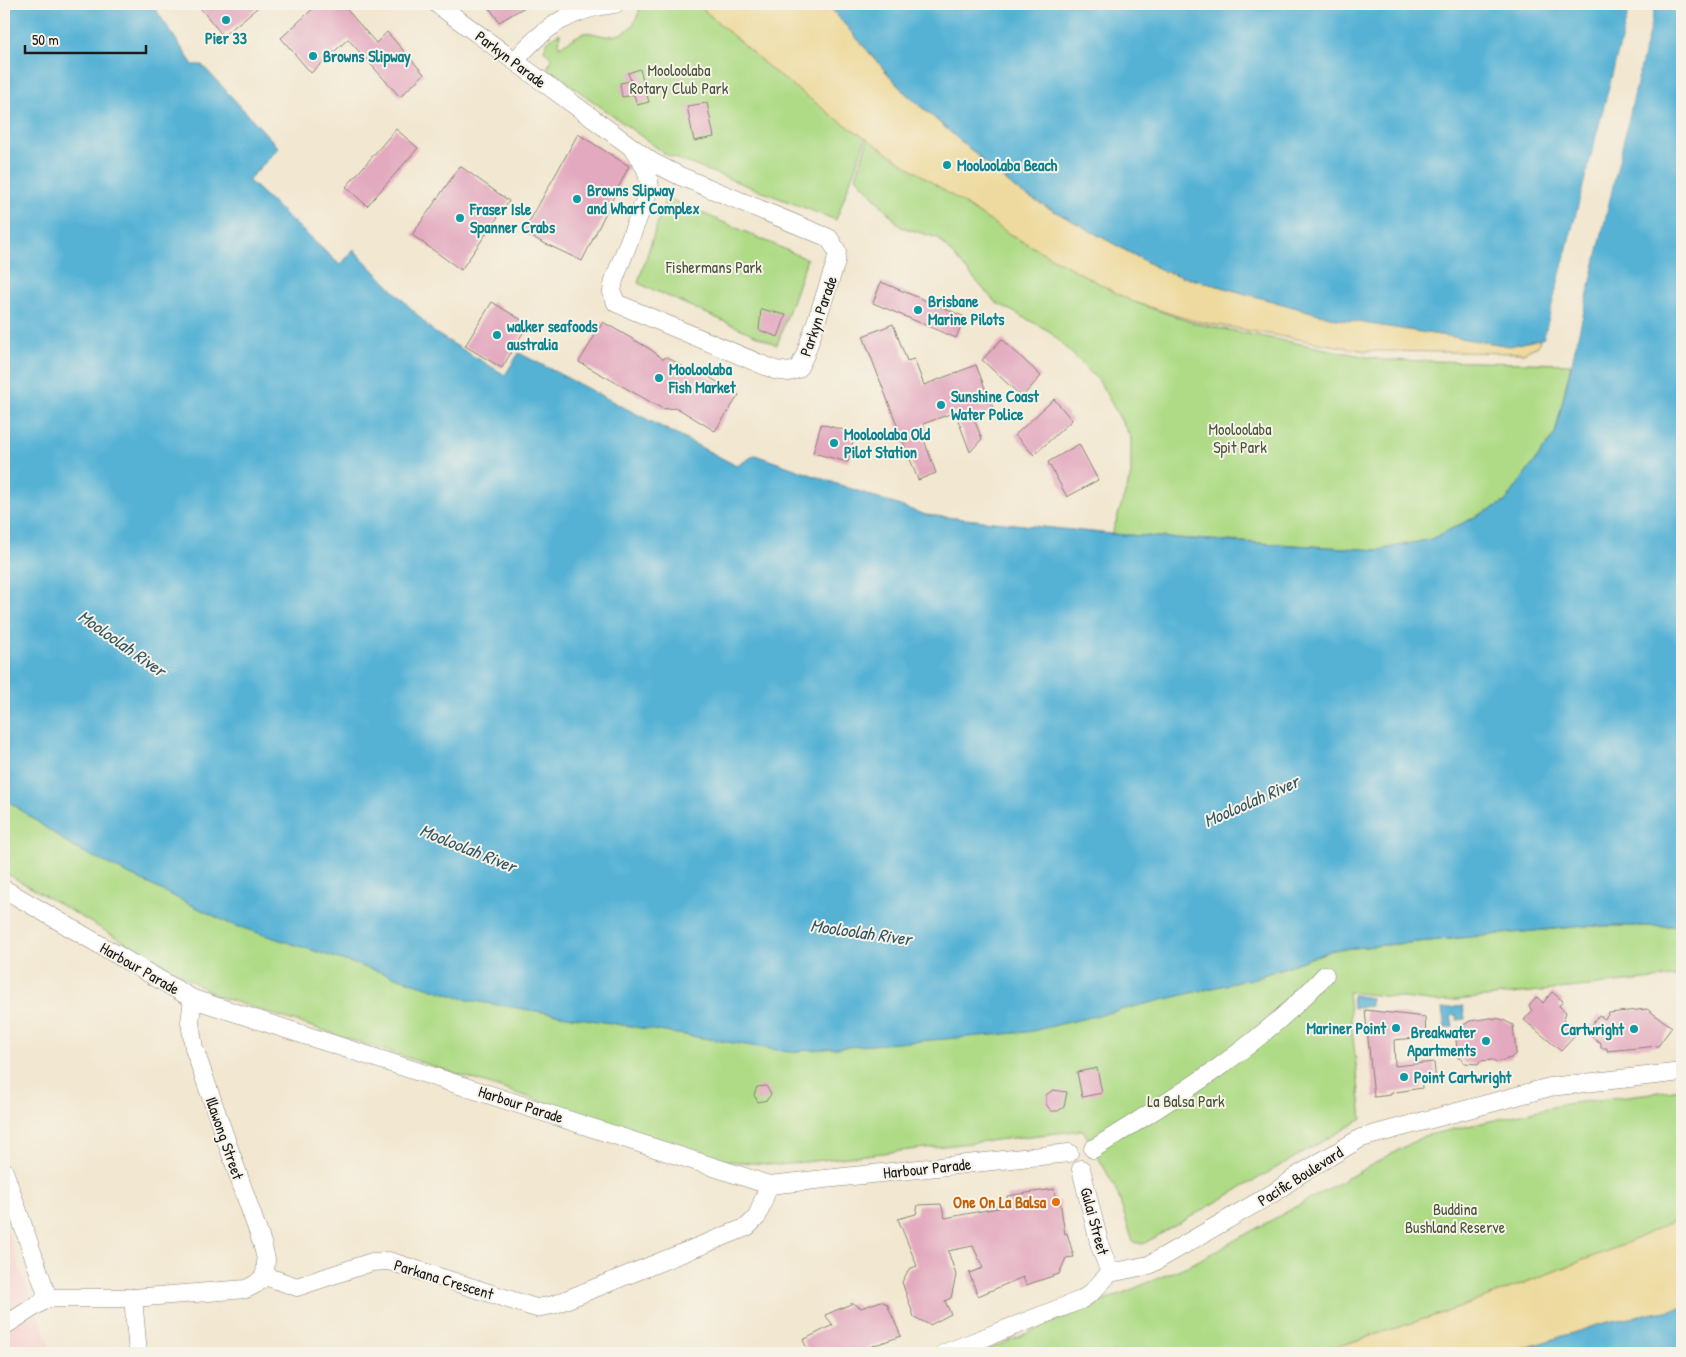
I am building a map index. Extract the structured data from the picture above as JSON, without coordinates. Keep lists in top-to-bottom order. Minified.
{"streets":{"street":["Parkyn Parade","Harbour Parade","Illawong Street","Pacific Boulevard","Gulai Street","Parkana Crescent"]},"crossings":[["Harbour Parade","Illawong Street"],["Harbour Parade","Gulai Street"],["Harbour Parade","Parkana Crescent"],["Illawong Street","Parkana Crescent"],["Pacific Boulevard","Gulai Street"]],"water":["Mooloolah River"],"parks":["Mooloolaba Rotary Club Park","Fishermans Park","Mooloolaba Spit Park","La Balsa Park","Buddina Bushland Reserve"],"places":["Pier 33","Browns Slipway","Mooloolaba Beach","Browns Slipway and Wharf Complex","Fraser Isle Spanner Crabs","Brisbane Marine Pilots","walker seafoods australia","Mooloolaba Fish Market","Sunshine Coast Water Police","Mooloolaba Old Pilot Station","Mariner Point","Cartwright","Breakwater Apartments","Point Cartwright","One On La Balsa"],"scale_bar":"50 m"}
